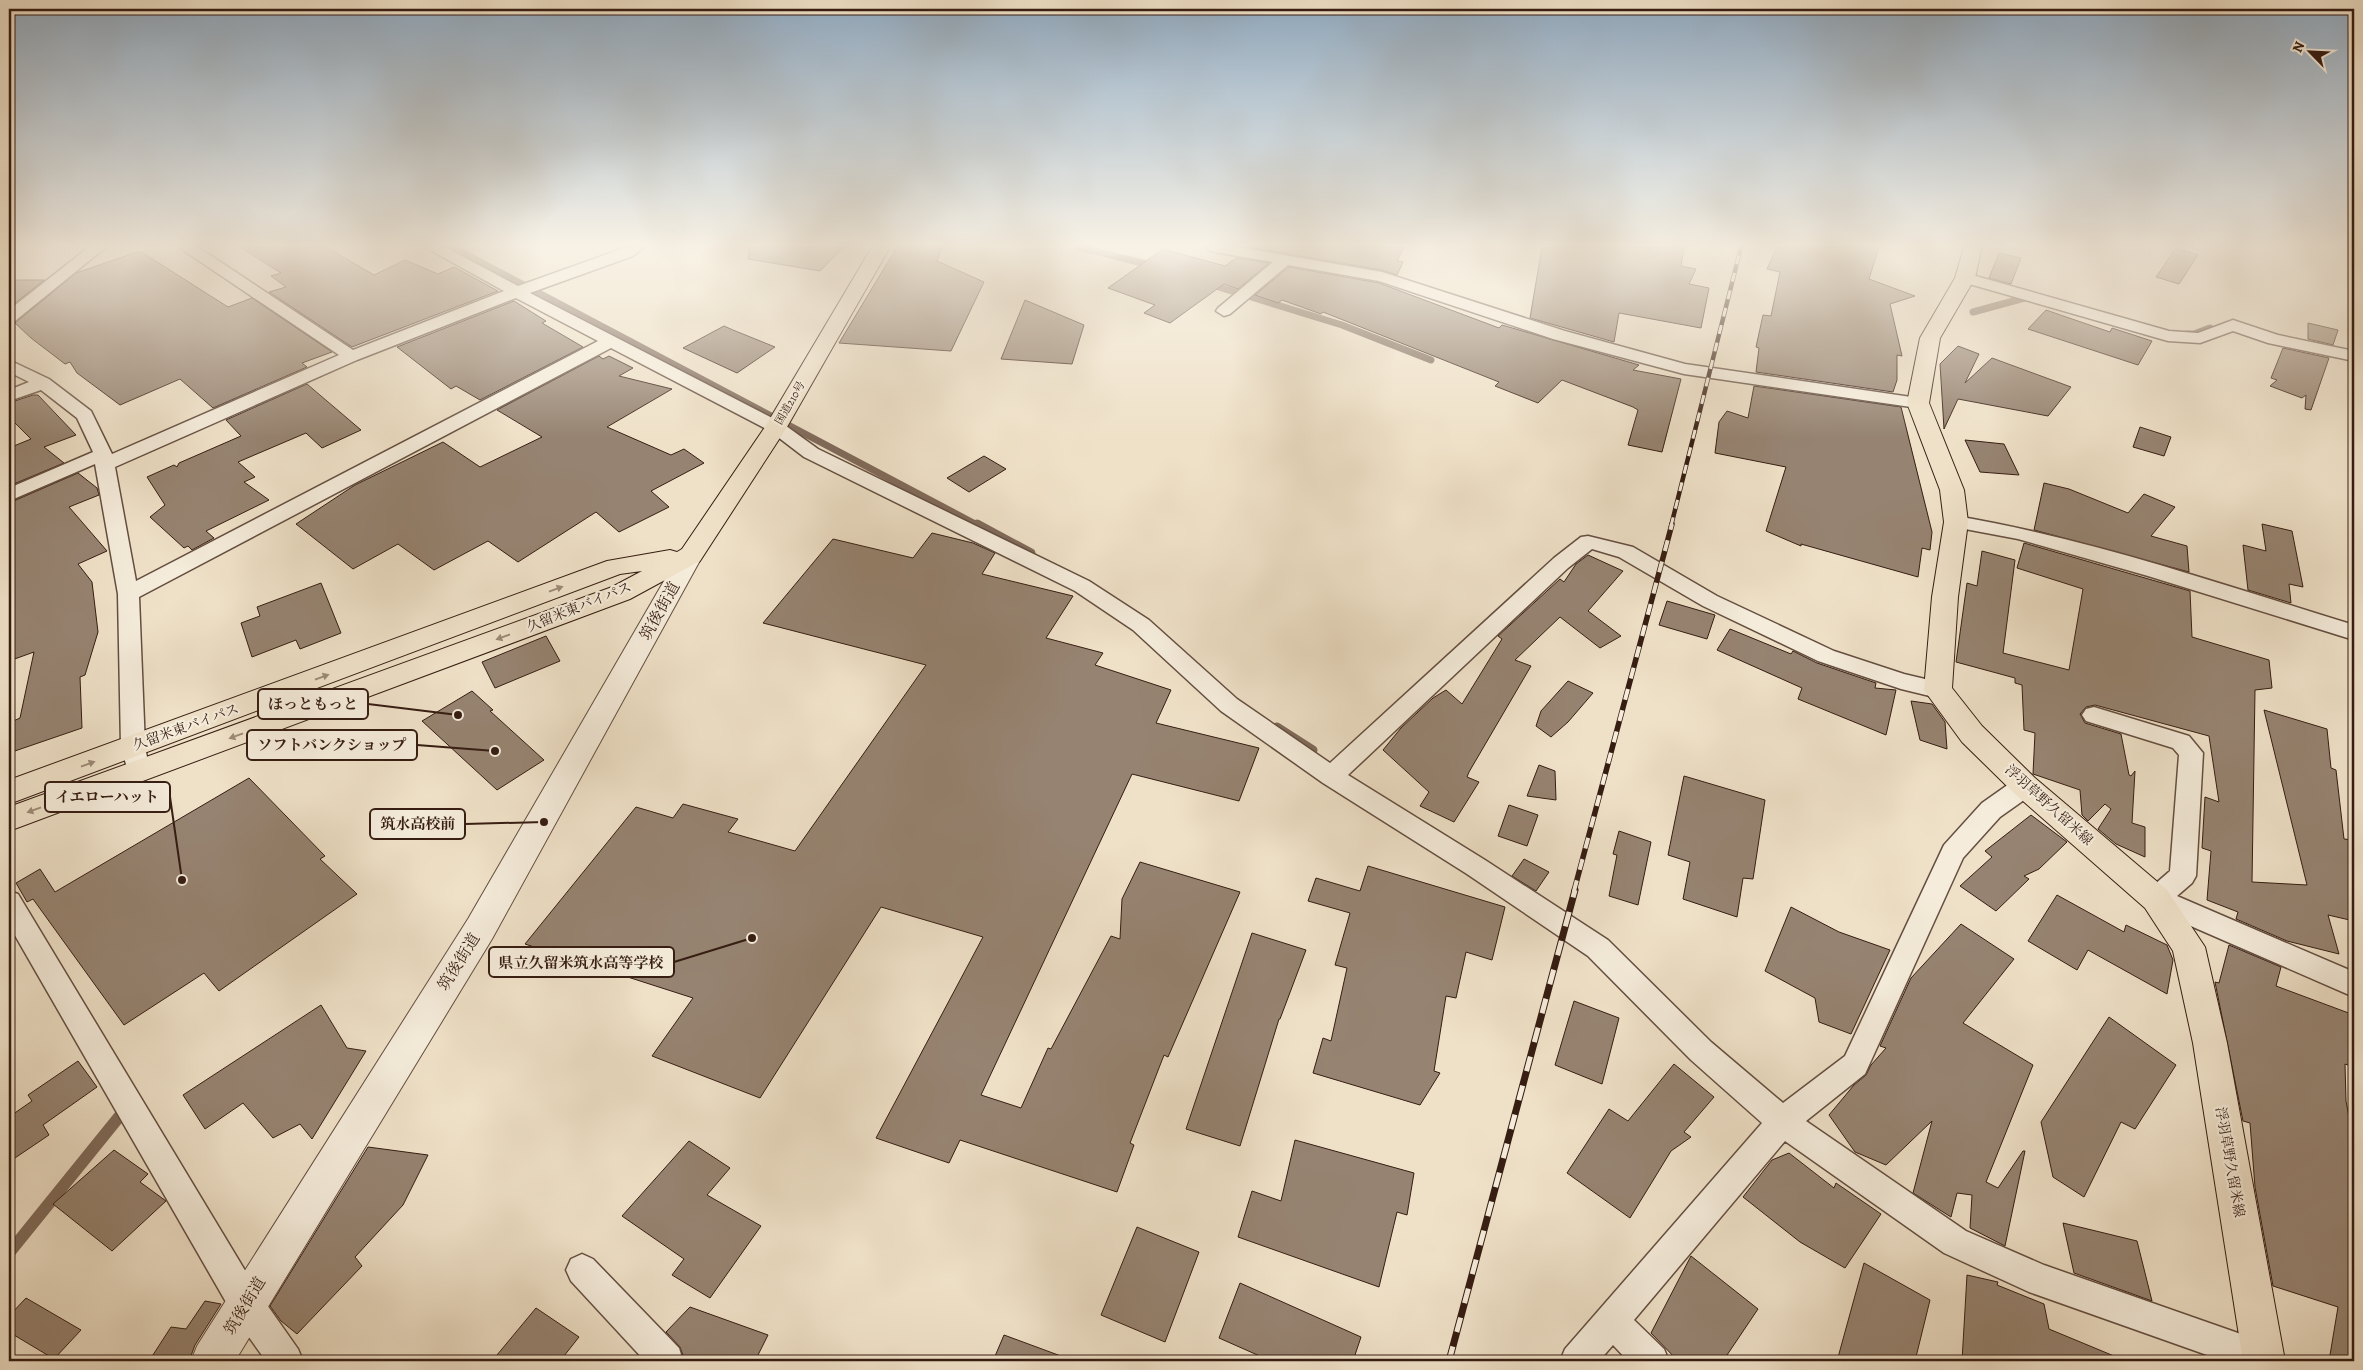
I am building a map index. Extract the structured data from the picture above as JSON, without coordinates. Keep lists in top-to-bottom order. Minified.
{"streets":{"main road":["国道210号","久留米東バイパス","浮羽草野久留米線"],"street":["筑後街道"]},"crossings":[["国道210号","久留米東バイパス"],["国道210号","筑後街道"],["久留米東バイパス","筑後街道"]],"places":["ほっともっと","ソフトバンクショップ","筑水高校前","イエローハット","県立久留米筑水高等学校"],"north":"top left"}
